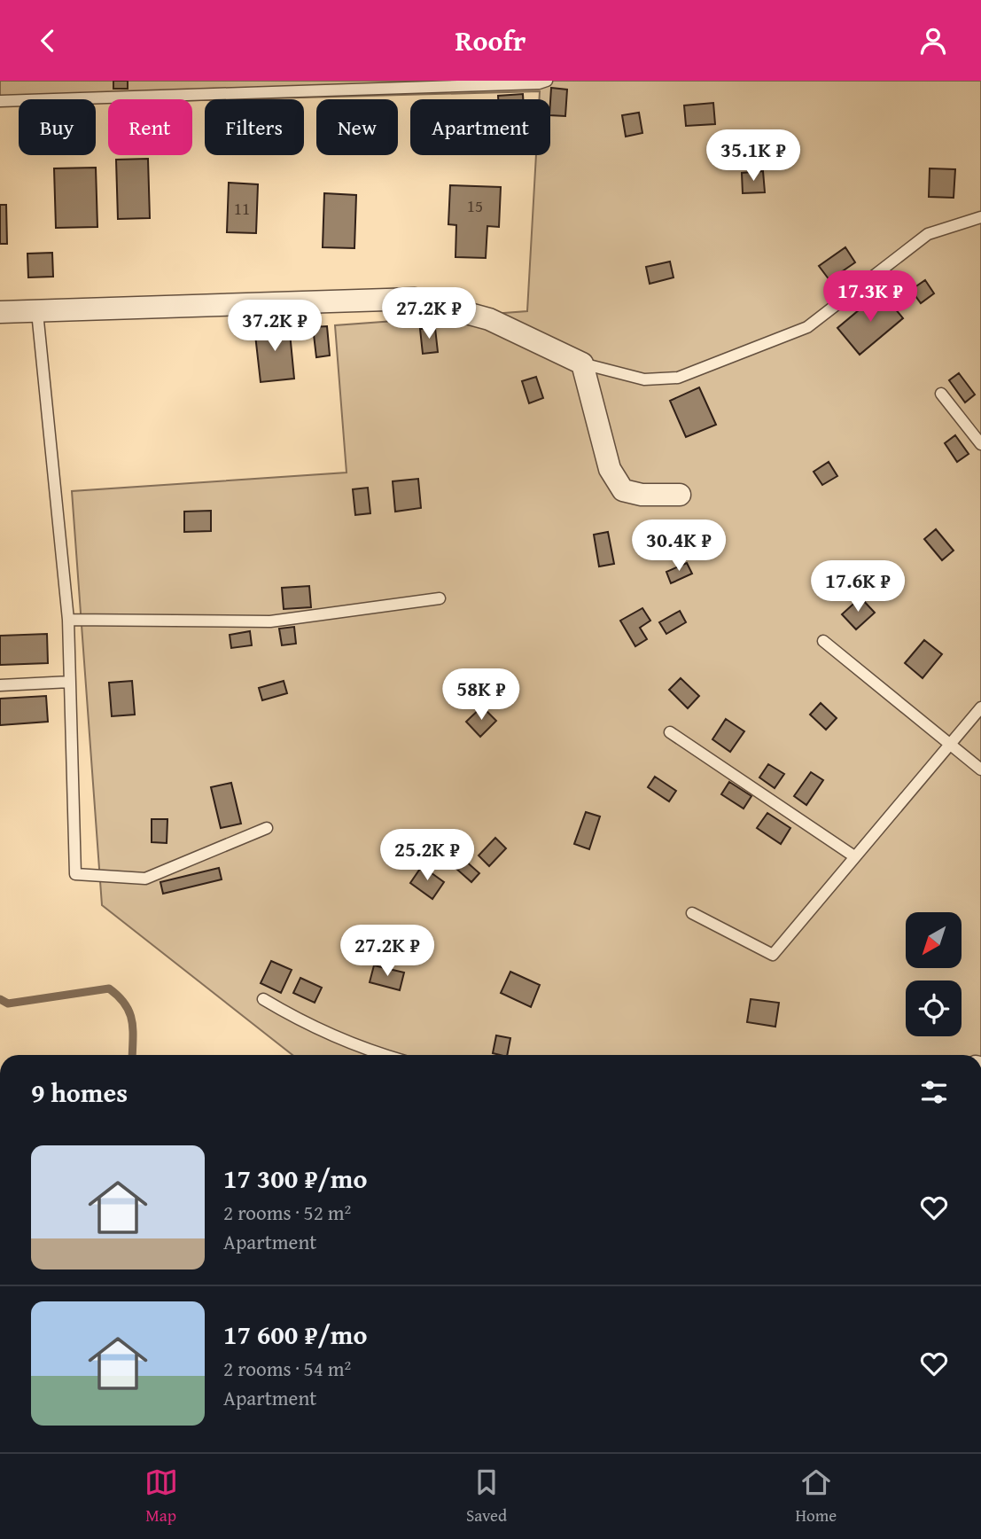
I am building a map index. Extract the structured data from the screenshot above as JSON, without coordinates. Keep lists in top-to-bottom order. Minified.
{"house_numbers":["15","11"],"north":"bottom left","page":{"header":"Roofr","chip":["Buy","Rent","Filters","New","Apartment"],"price":["35.1K ₽","17.3K ₽","27.2K ₽","37.2K ₽","30.4K ₽","17.6K ₽","58K ₽","25.2K ₽","27.2K ₽"],"heading":"9 homes","list":[{"name":"17 300 ₽/mo","note":"2 rooms · 52 m² · Apartment"},{"name":"17 600 ₽/mo","note":"2 rooms · 54 m² · Apartment"}],"tabs":["Map","Saved","Home"]}}
